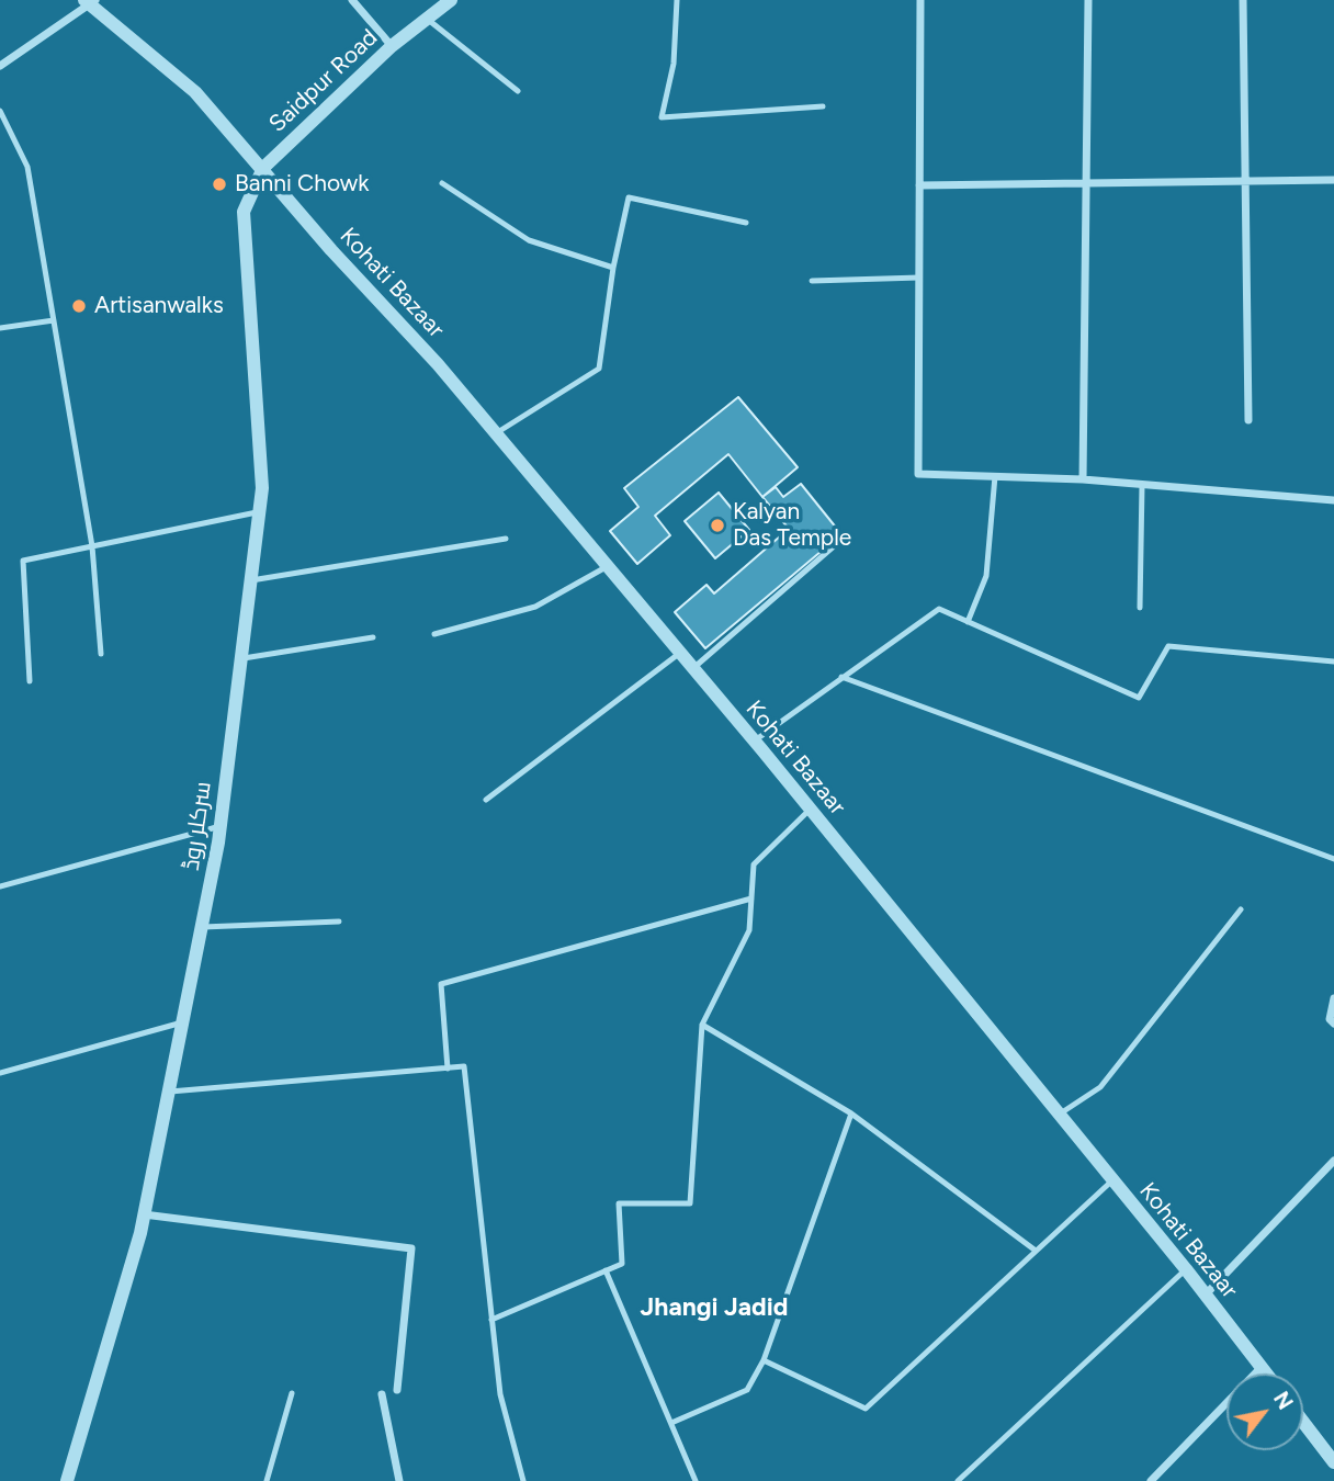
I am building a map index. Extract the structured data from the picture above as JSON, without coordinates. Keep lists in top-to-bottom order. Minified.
{"streets":{"street":["Saidpur Road","Kohati Bazaar","سرکلر روڈ"]},"crossings":[["Saidpur Road","Kohati Bazaar"],["Saidpur Road","سرکلر روڈ"],["Kohati Bazaar","سرکلر روڈ"]],"districts":["Jhangi Jadid"],"places":["Banni Chowk","Artisanwalks","Kalyan Das Temple"],"north":"top right"}
